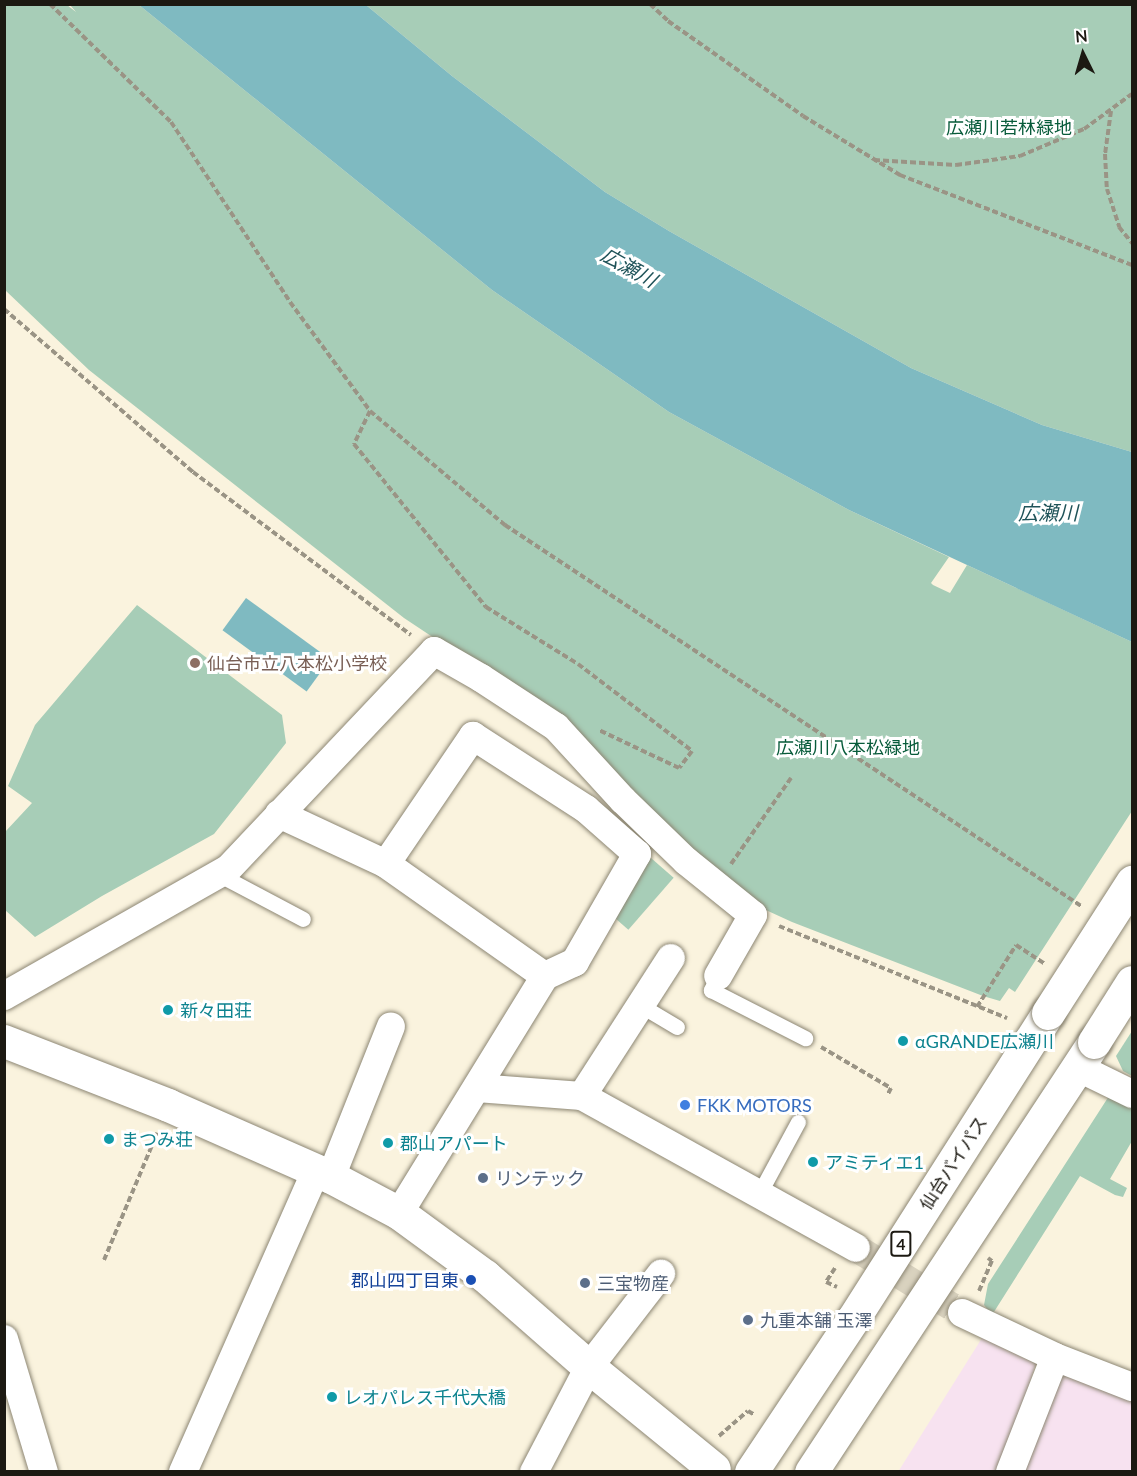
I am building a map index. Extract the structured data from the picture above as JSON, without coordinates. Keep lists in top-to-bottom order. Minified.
{"streets":{"main road":["仙台バイパス","4"]},"water":["広瀬川"],"parks":["広瀬川若林緑地","広瀬川八本松緑地"],"places":["仙台市立八本松小学校","新々田荘","αGRANDE広瀬川","FKK MOTORS","まつみ荘","郡山アパート","アミティエ1","リンテック","郡山四丁目東","三宝物産","九重本舗 玉澤","レオパレス千代大橋"],"north":"top"}
